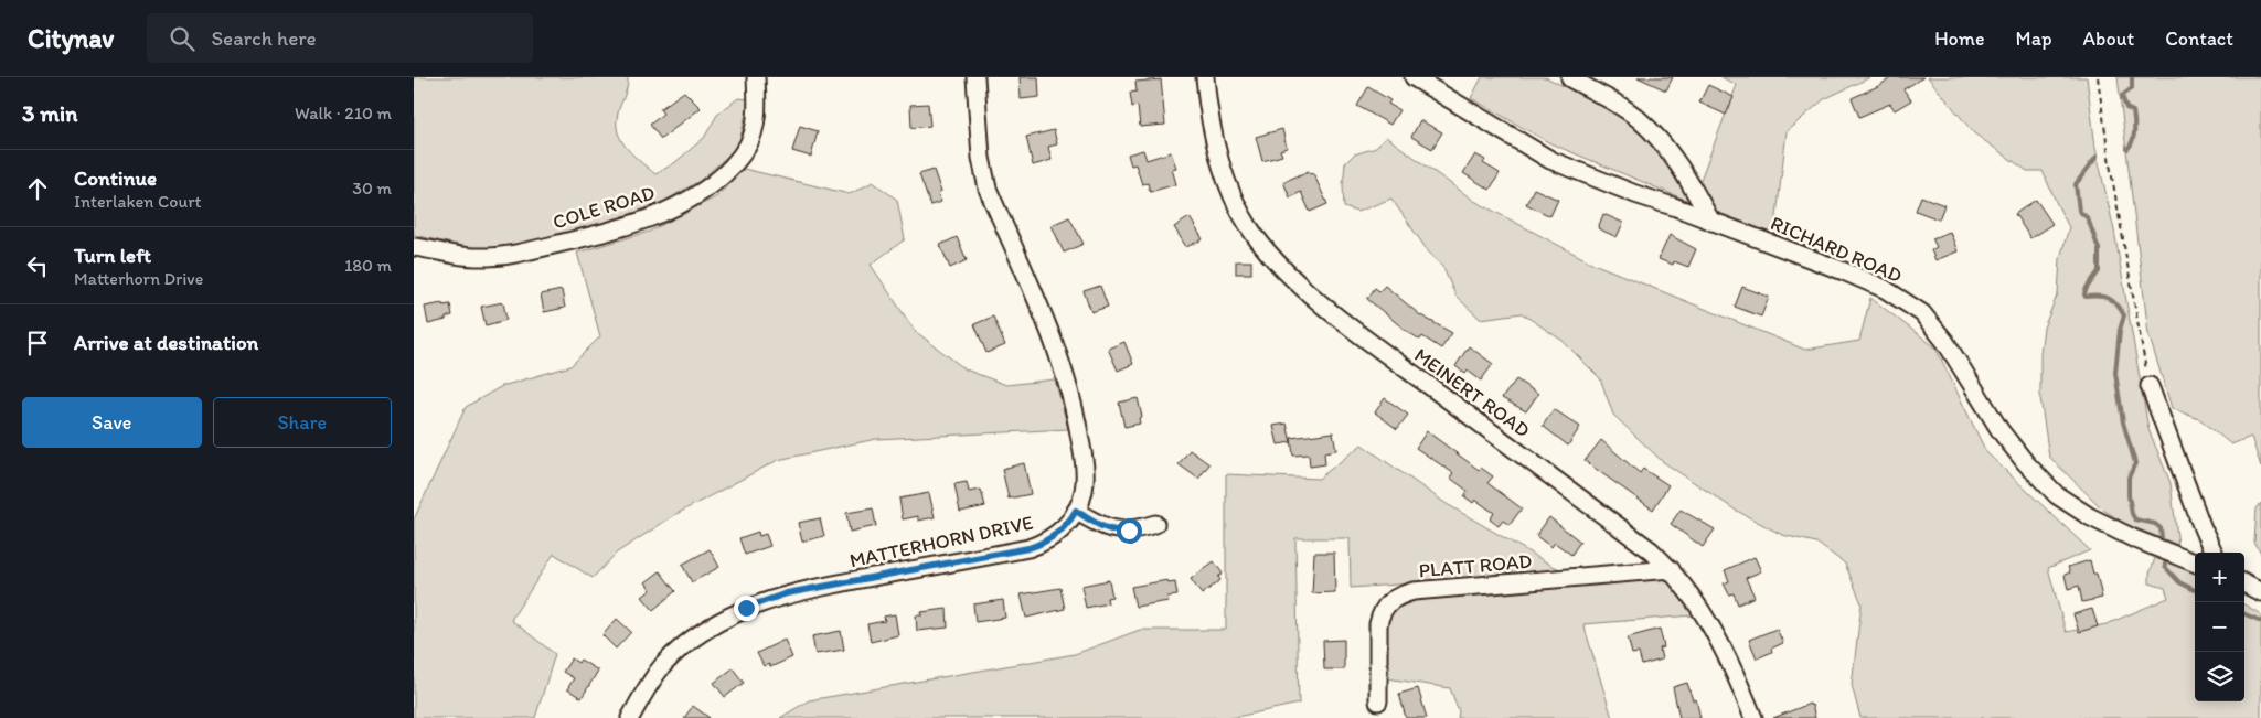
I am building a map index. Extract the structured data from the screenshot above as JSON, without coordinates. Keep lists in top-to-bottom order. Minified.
{"streets":{"street":["COLE ROAD","RICHARD ROAD","MEINERT ROAD","MATTERHORN DRIVE","PLATT ROAD"]},"crossings":[["MEINERT ROAD","PLATT ROAD"]],"page":{"header":"Citynav","search":"Search here","nav":["Home","Map","About","Contact"],"heading":["3 min","Walk · 210 m"],"list":[["Continue","Interlaken Court","30 m"],["Turn left","Matterhorn Drive","180 m"],"Arrive at destination"],"buttons":["Save","Share"],"map_buttons":["+","−"]}}
